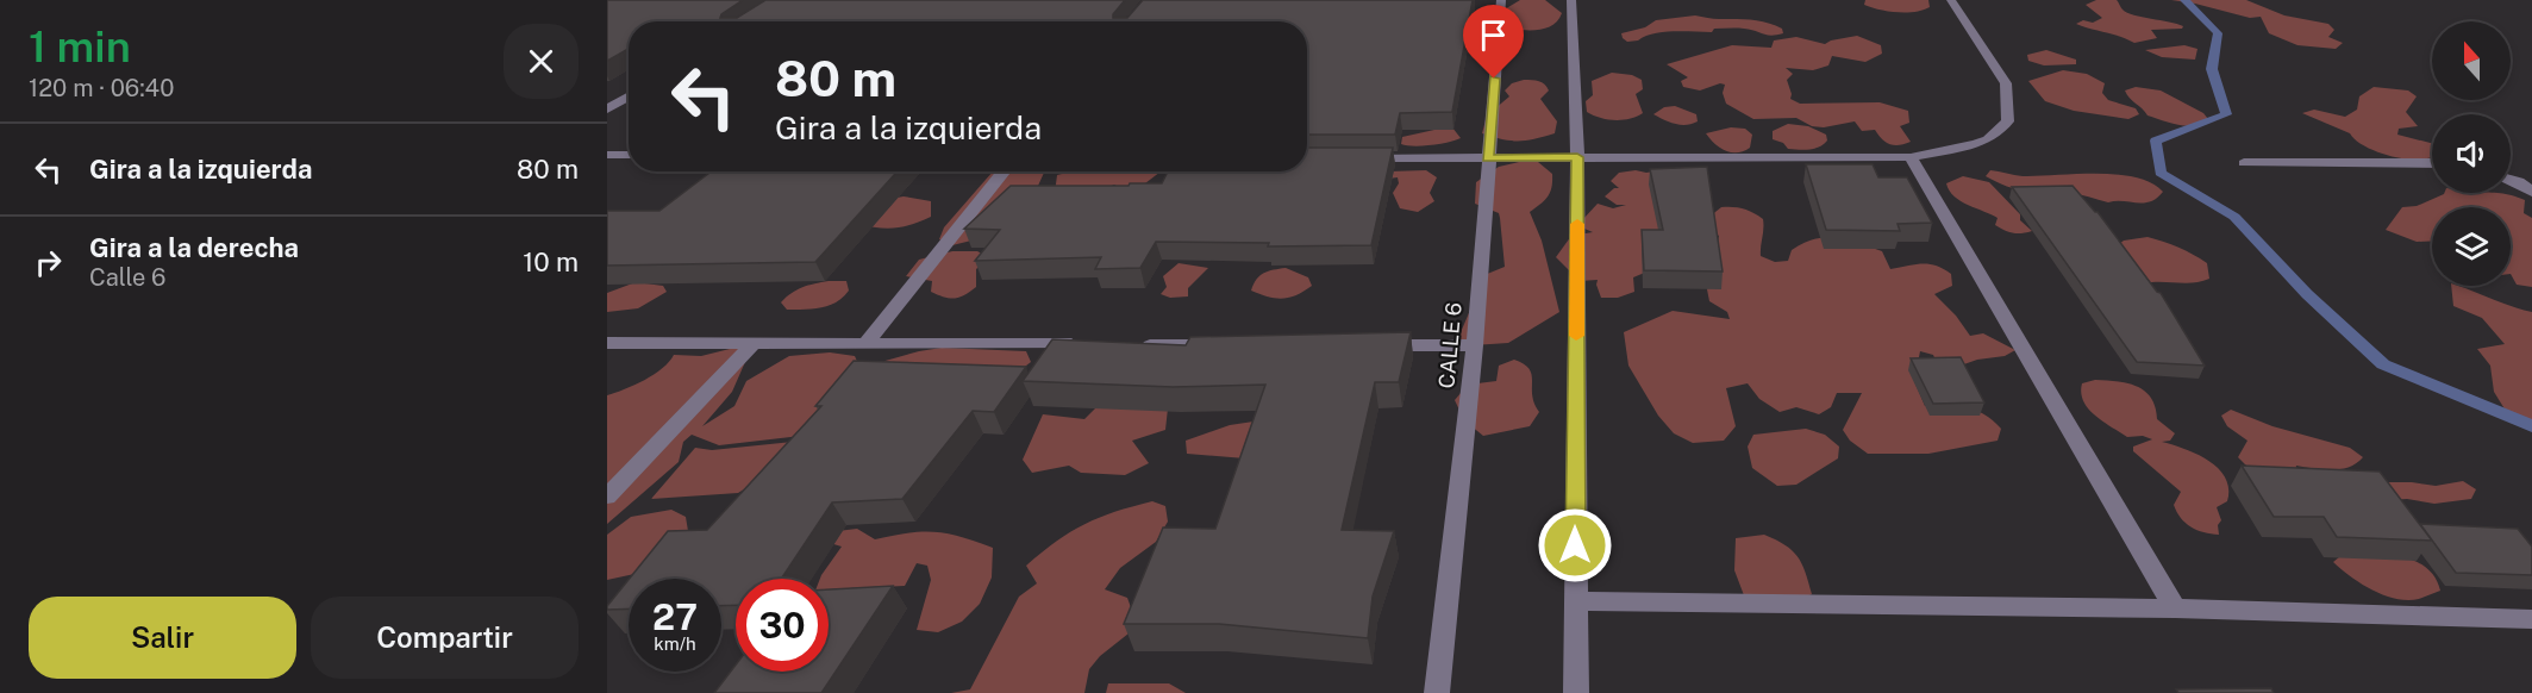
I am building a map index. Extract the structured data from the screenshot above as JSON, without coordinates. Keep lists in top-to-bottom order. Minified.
{"streets":{"street":["CALLE 6"]},"north":"top","page":{"heading":["1 min","120 m · 06:40"],"turn":["80 m","Gira a la izquierda"],"list":[{"name":"Gira a la izquierda","value":"80 m"},{"name":"Gira a la derecha","note":"Calle 6","value":"10 m"}],"speed":"27 km/h","limit":"30","buttons":["Salir","Compartir"]}}
